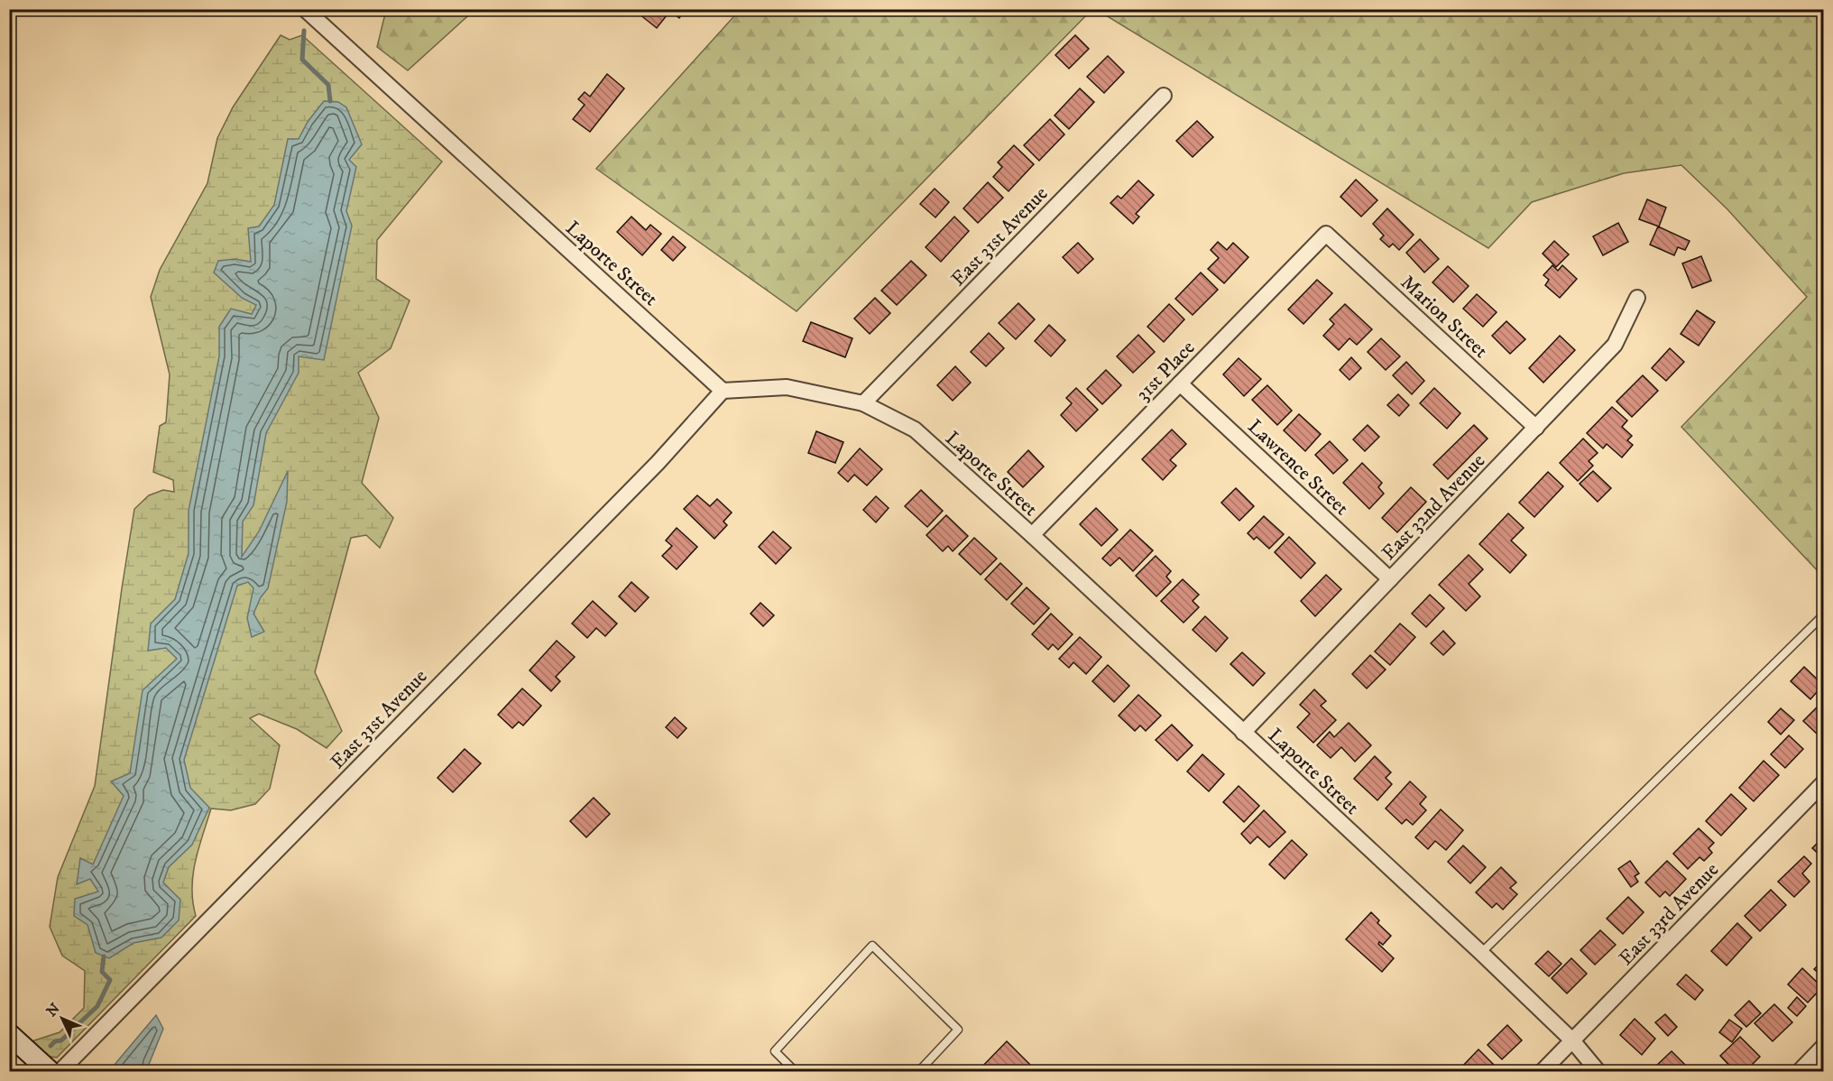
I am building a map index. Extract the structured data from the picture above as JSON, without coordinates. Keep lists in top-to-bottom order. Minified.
{"streets":{"street":["East 31st Avenue","Laporte Street","Marion Street","31st Place","Lawrence Street","East 32nd Avenue","East 33rd Avenue"]},"crossings":[["East 31st Avenue","Laporte Street"],["Laporte Street","31st Place"],["Laporte Street","East 32nd Avenue"],["Laporte Street","East 33rd Avenue"],["Marion Street","31st Place"],["Marion Street","East 32nd Avenue"],["31st Place","Lawrence Street"],["Lawrence Street","East 32nd Avenue"]],"north":"top left"}
